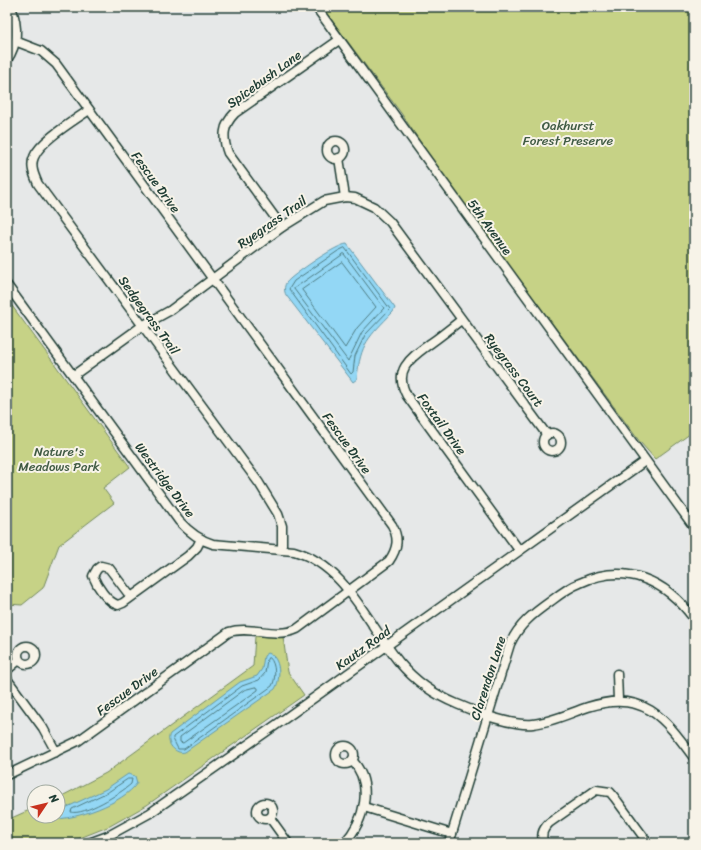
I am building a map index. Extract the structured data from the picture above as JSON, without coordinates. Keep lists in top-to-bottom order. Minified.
{"streets":{"street":["Spicebush Lane","Fescue Drive","Ryegrass Trail","5th Avenue","Sedgegrass Trail","Ryegrass Court","Foxtail Drive","Westridge Drive","Kautz Road","Clarendon Lane"]},"crossings":[["Spicebush Lane","Ryegrass Trail"],["Spicebush Lane","5th Avenue"],["Fescue Drive","Ryegrass Trail"],["Fescue Drive","Sedgegrass Trail"],["Fescue Drive","Westridge Drive"],["Ryegrass Trail","Sedgegrass Trail"],["Ryegrass Trail","Ryegrass Court"],["Ryegrass Trail","Foxtail Drive"],["Ryegrass Trail","Westridge Drive"],["5th Avenue","Kautz Road"],["Sedgegrass Trail","Westridge Drive"],["Ryegrass Court","Foxtail Drive"],["Foxtail Drive","Kautz Road"],["Westridge Drive","Kautz Road"],["Westridge Drive","Clarendon Lane"]],"parks":["Oakhurst Forest Preserve","Nature's Meadows Park"],"north":"top right"}
